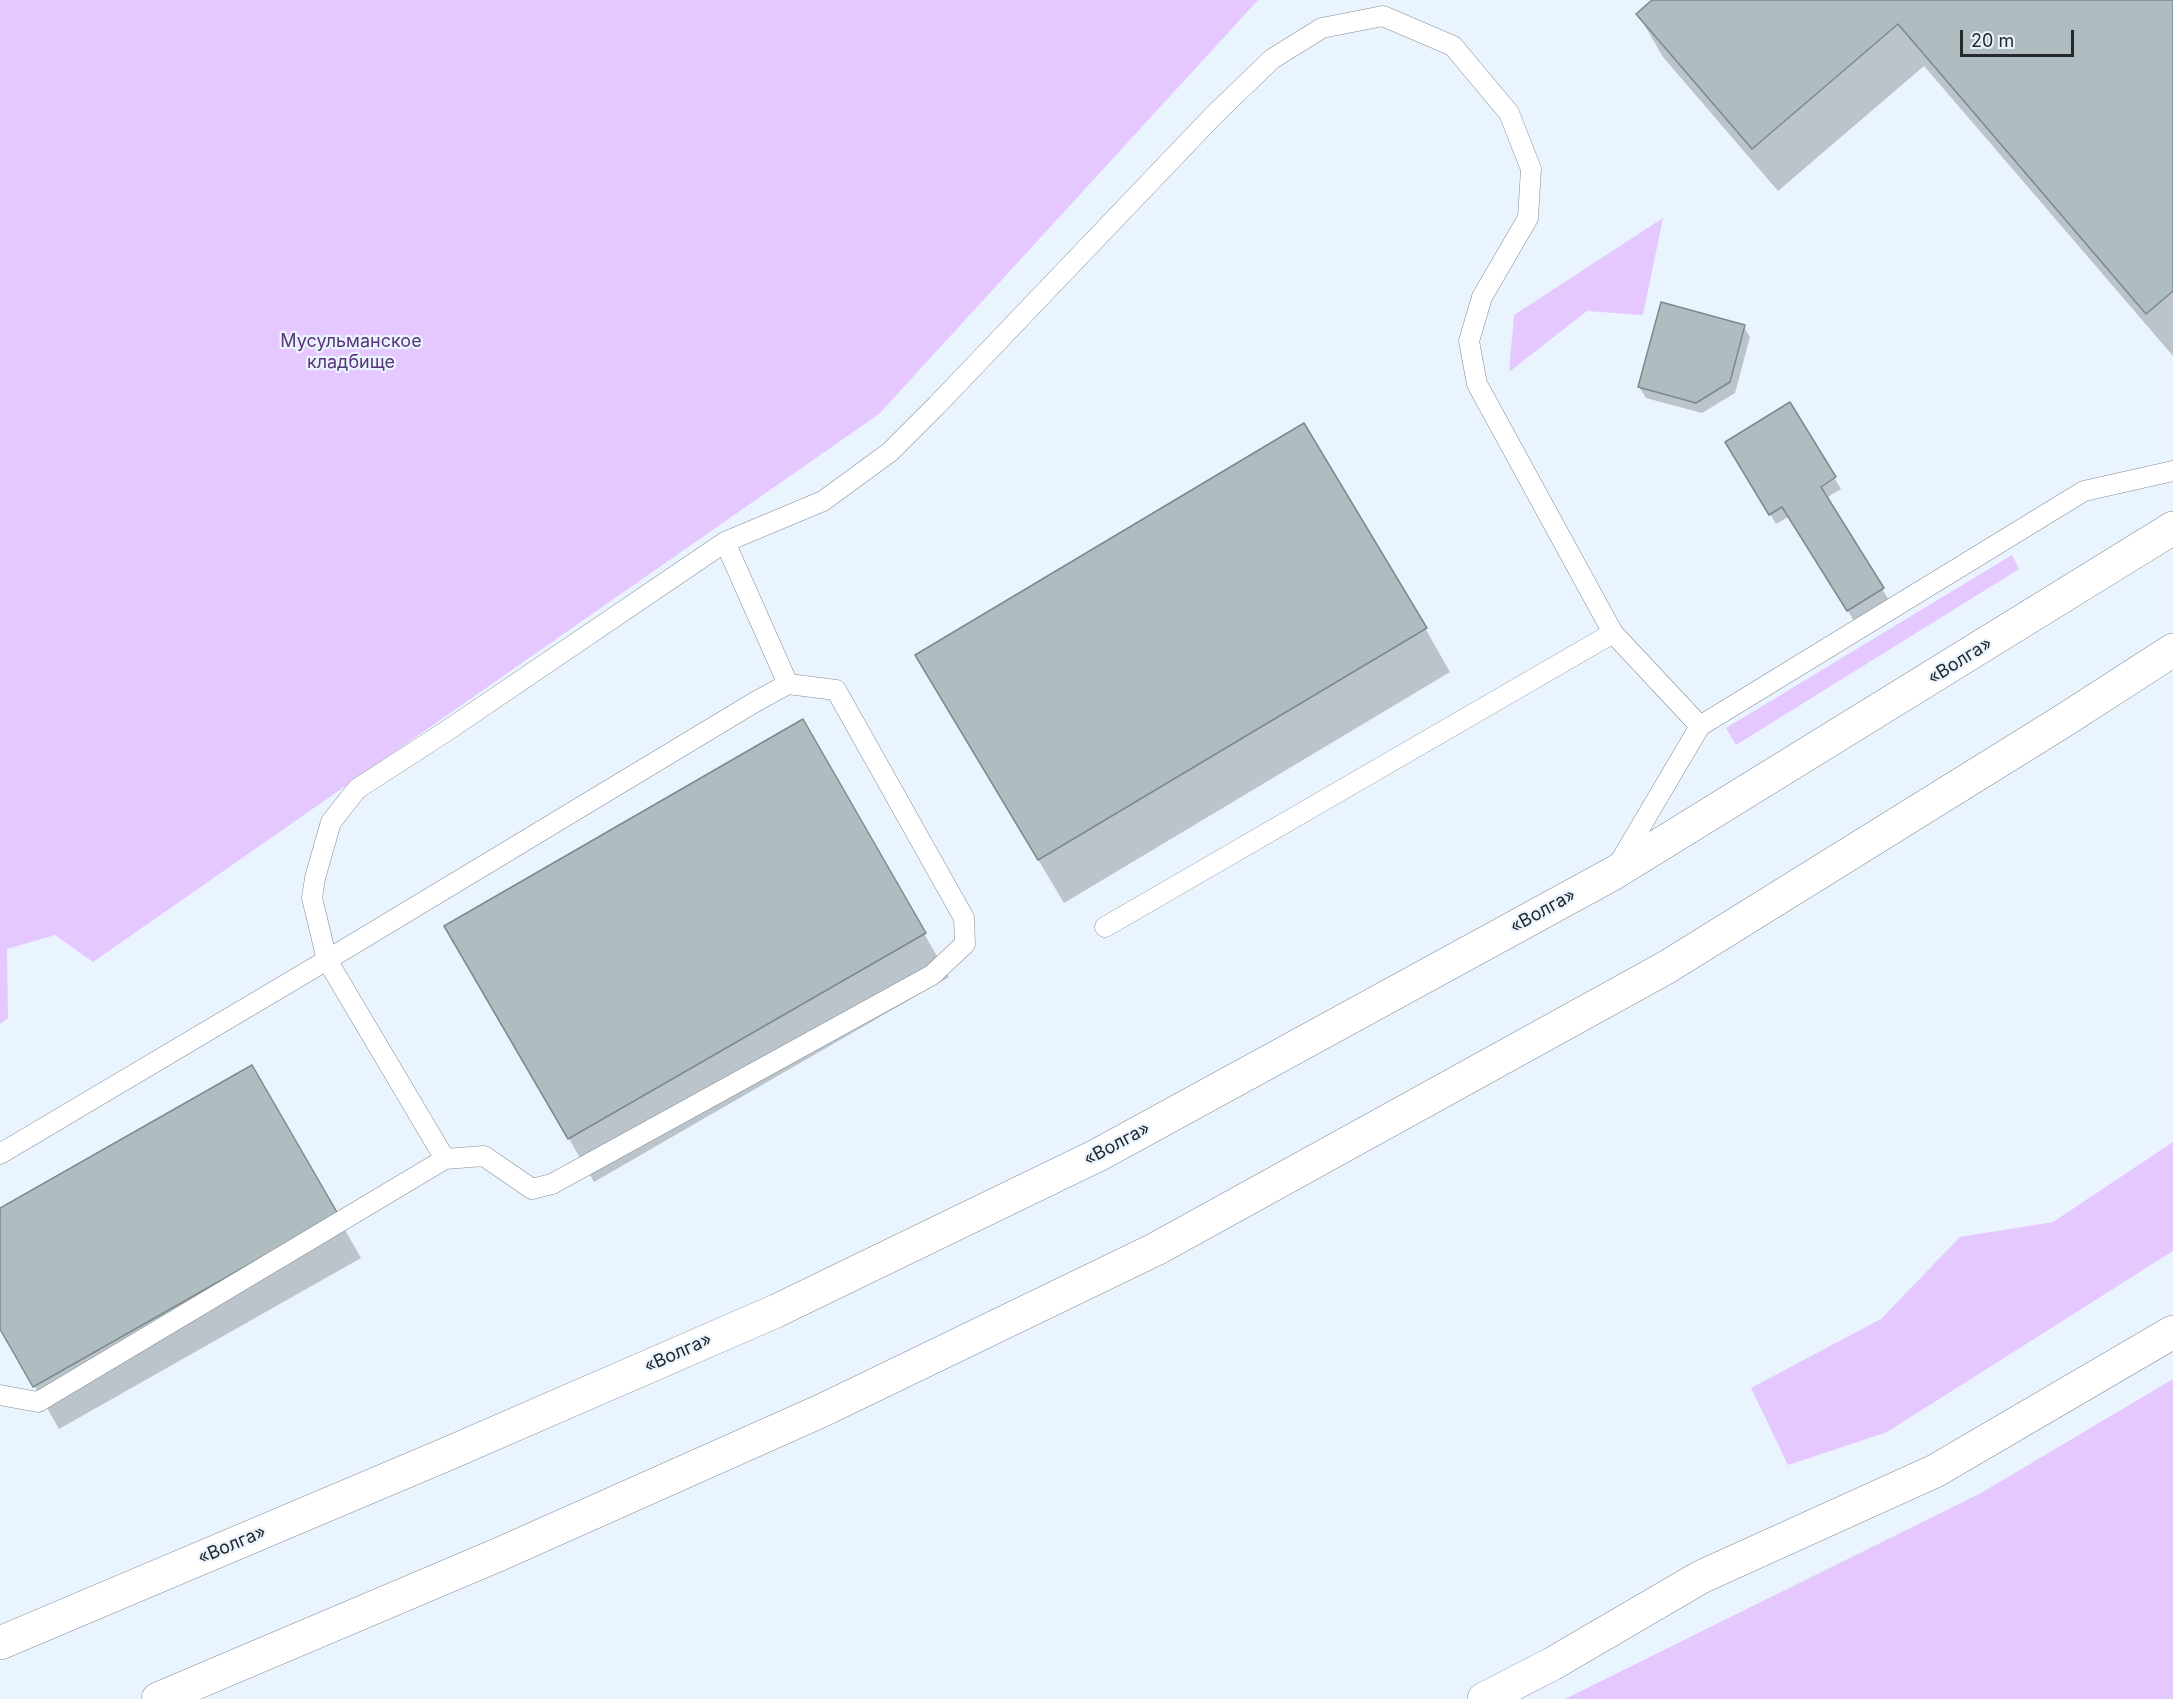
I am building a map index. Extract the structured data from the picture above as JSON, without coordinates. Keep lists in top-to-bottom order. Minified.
{"streets":{"main road":["«Волга»"]},"parks":["Мусульманское кладбище"],"scale_bar":"20 m"}
